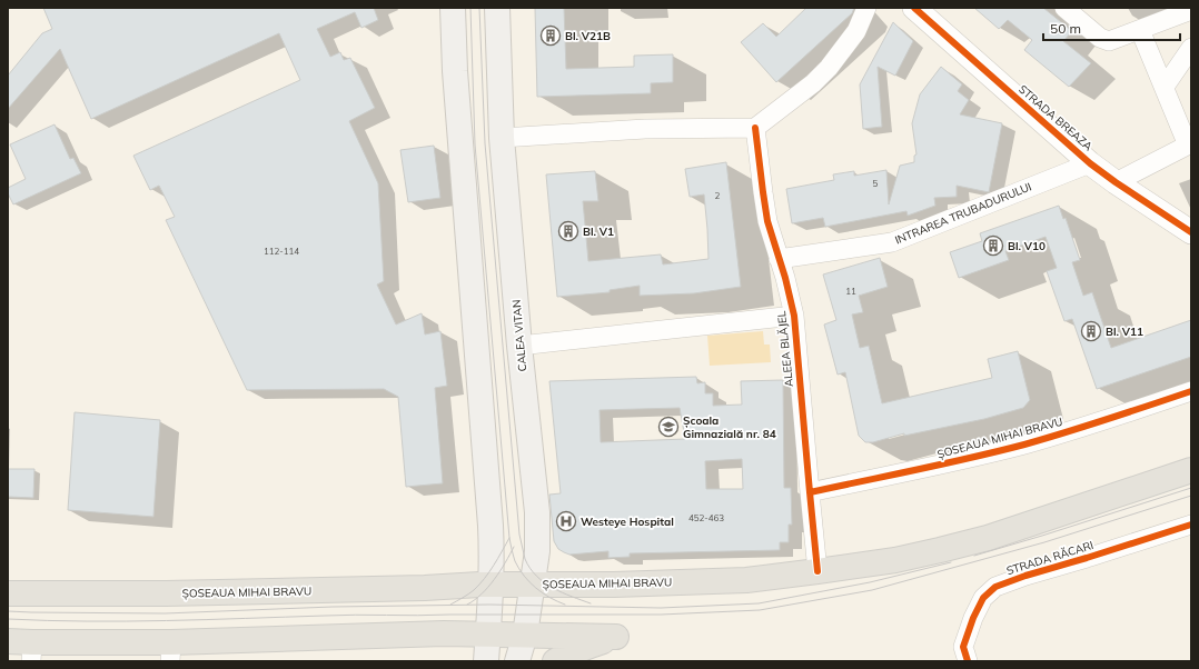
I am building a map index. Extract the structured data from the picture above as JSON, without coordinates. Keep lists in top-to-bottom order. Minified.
{"streets":{"main road":["CALEA VITAN","ȘOSEAUA MIHAI BRAVU"],"street":["STRADA BREAZA","INTRAREA TRUBADURULUI","ALEEA BLĂJEL","STRADA RĂCARI"]},"crossings":[["STRADA BREAZA","INTRAREA TRUBADURULUI"],["INTRAREA TRUBADURULUI","ALEEA BLĂJEL"],["CALEA VITAN","ALEEA BLĂJEL"],["CALEA VITAN","ȘOSEAUA MIHAI BRAVU"],["ALEEA BLĂJEL","ȘOSEAUA MIHAI BRAVU"]],"places":{"building":["Bl. V21B","Bl. V1","Bl. V10","Bl. V11"],"school or university":["Școala Gimnazială nr. 84"],"hospital":["Westeye Hospital"]},"house_numbers":["5","2","112-114","11","452-463"],"scale_bar":"50 m"}
